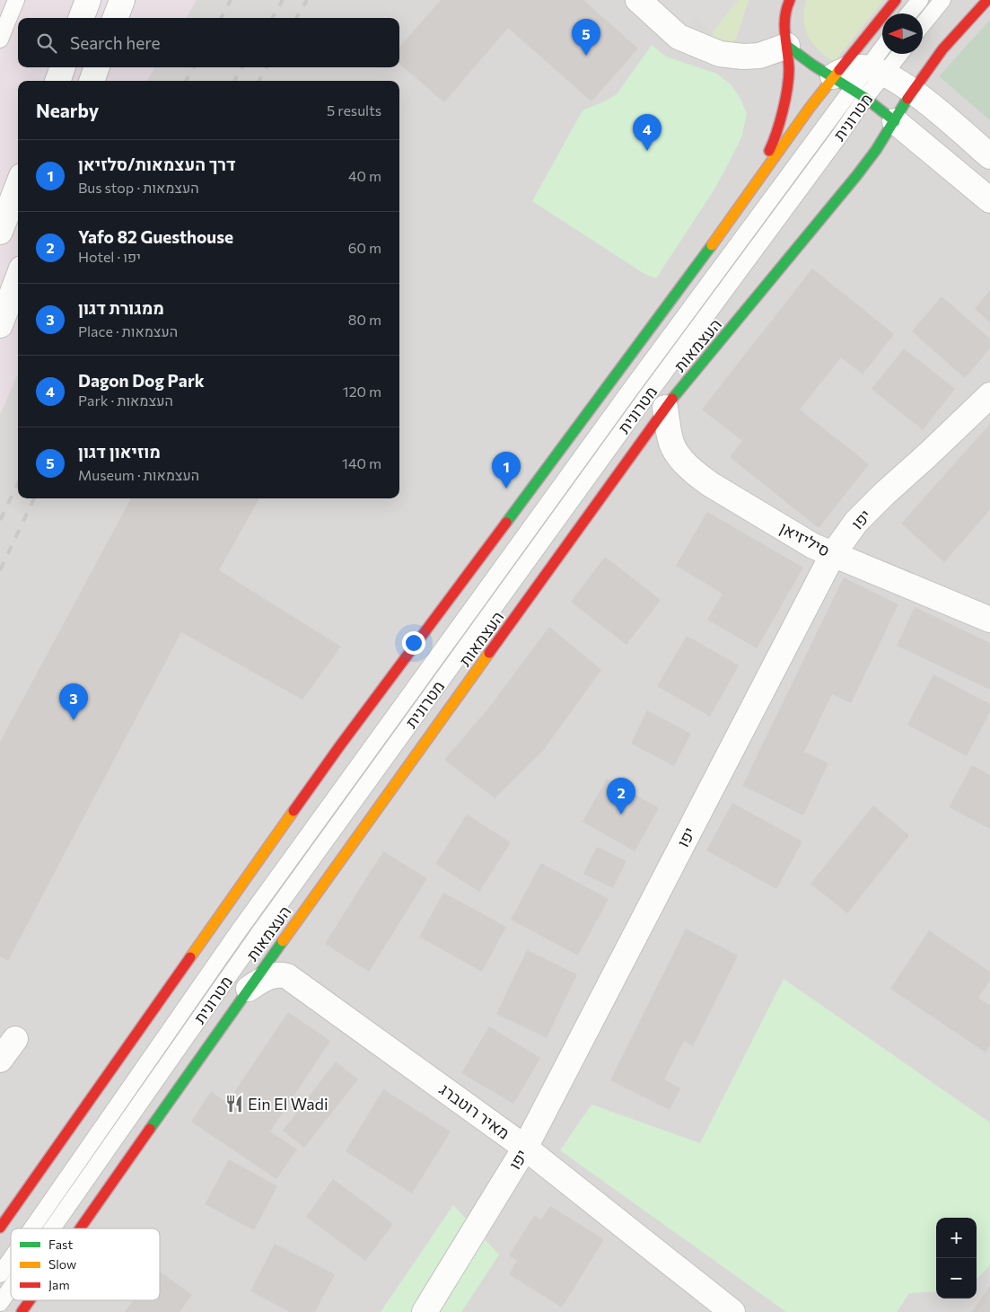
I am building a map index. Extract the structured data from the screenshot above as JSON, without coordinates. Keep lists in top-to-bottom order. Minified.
{"streets":{"highway":["העצמאות"],"street":["יפו","סיליזיאן","מאיר רוטברג"],"lane":["מטרונית"]},"crossings":[["העצמאות","סיליזיאן"],["העצמאות","מאיר רוטברג"],["יפו","סיליזיאן"],["יפו","מאיר רוטברג"]],"places":{"restaurant":["Ein El Wadi"]},"legend":["Fast","Slow","Jam"],"north":"left","page":{"search":"Search here","pins":["5","4","1","3","2"],"heading":["Nearby","5 results"],"list":[{"mark":"1","name":"דרך העצמאות/סלזיאן","note":"Bus stop · העצמאות","value":"40 m"},{"mark":"2","name":"Yafo 82 Guesthouse","note":"Hotel · יפו","value":"60 m"},{"mark":"3","name":"ממגורת דגון","note":"Place · העצמאות","value":"80 m"},{"mark":"4","name":"Dagon Dog Park","note":"Park · העצמאות","value":"120 m"},{"mark":"5","name":"מוזיאון דגון","note":"Museum · העצמאות","value":"140 m"}],"map_buttons":["+","−"]}}
